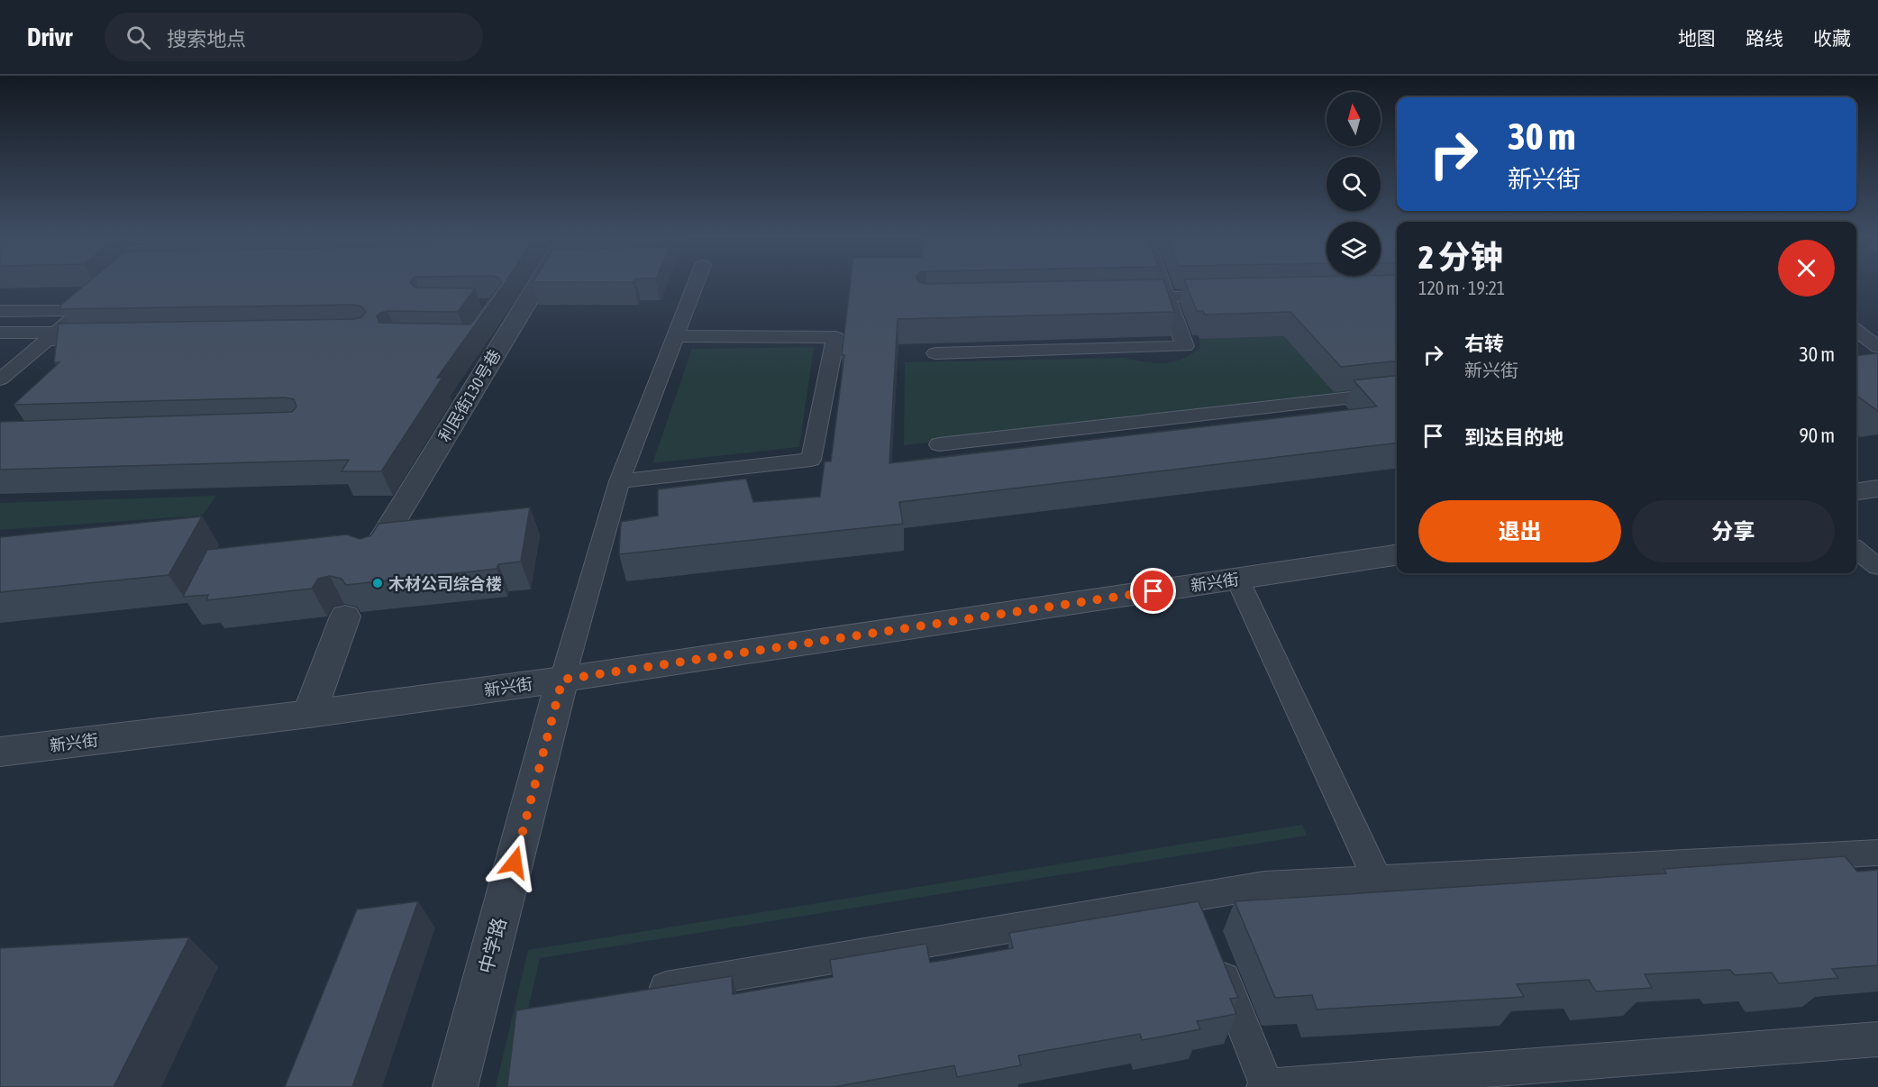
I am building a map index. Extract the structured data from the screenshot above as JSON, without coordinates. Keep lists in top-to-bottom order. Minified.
{"streets":{"street":["利民街130号巷","新兴街","中学路"]},"crossings":[["新兴街","中学路"]],"places":["木材公司综合楼"],"north":"top","page":{"header":"Drivr","search":"搜索地点","nav":["地图","路线","收藏"],"turn":["30 m","新兴街"],"heading":["2 分钟","120 m · 19:21"],"list":[{"name":"右转","note":"新兴街","value":"30 m"},{"name":"到达目的地","value":"90 m"}],"buttons":["退出","分享"]}}
